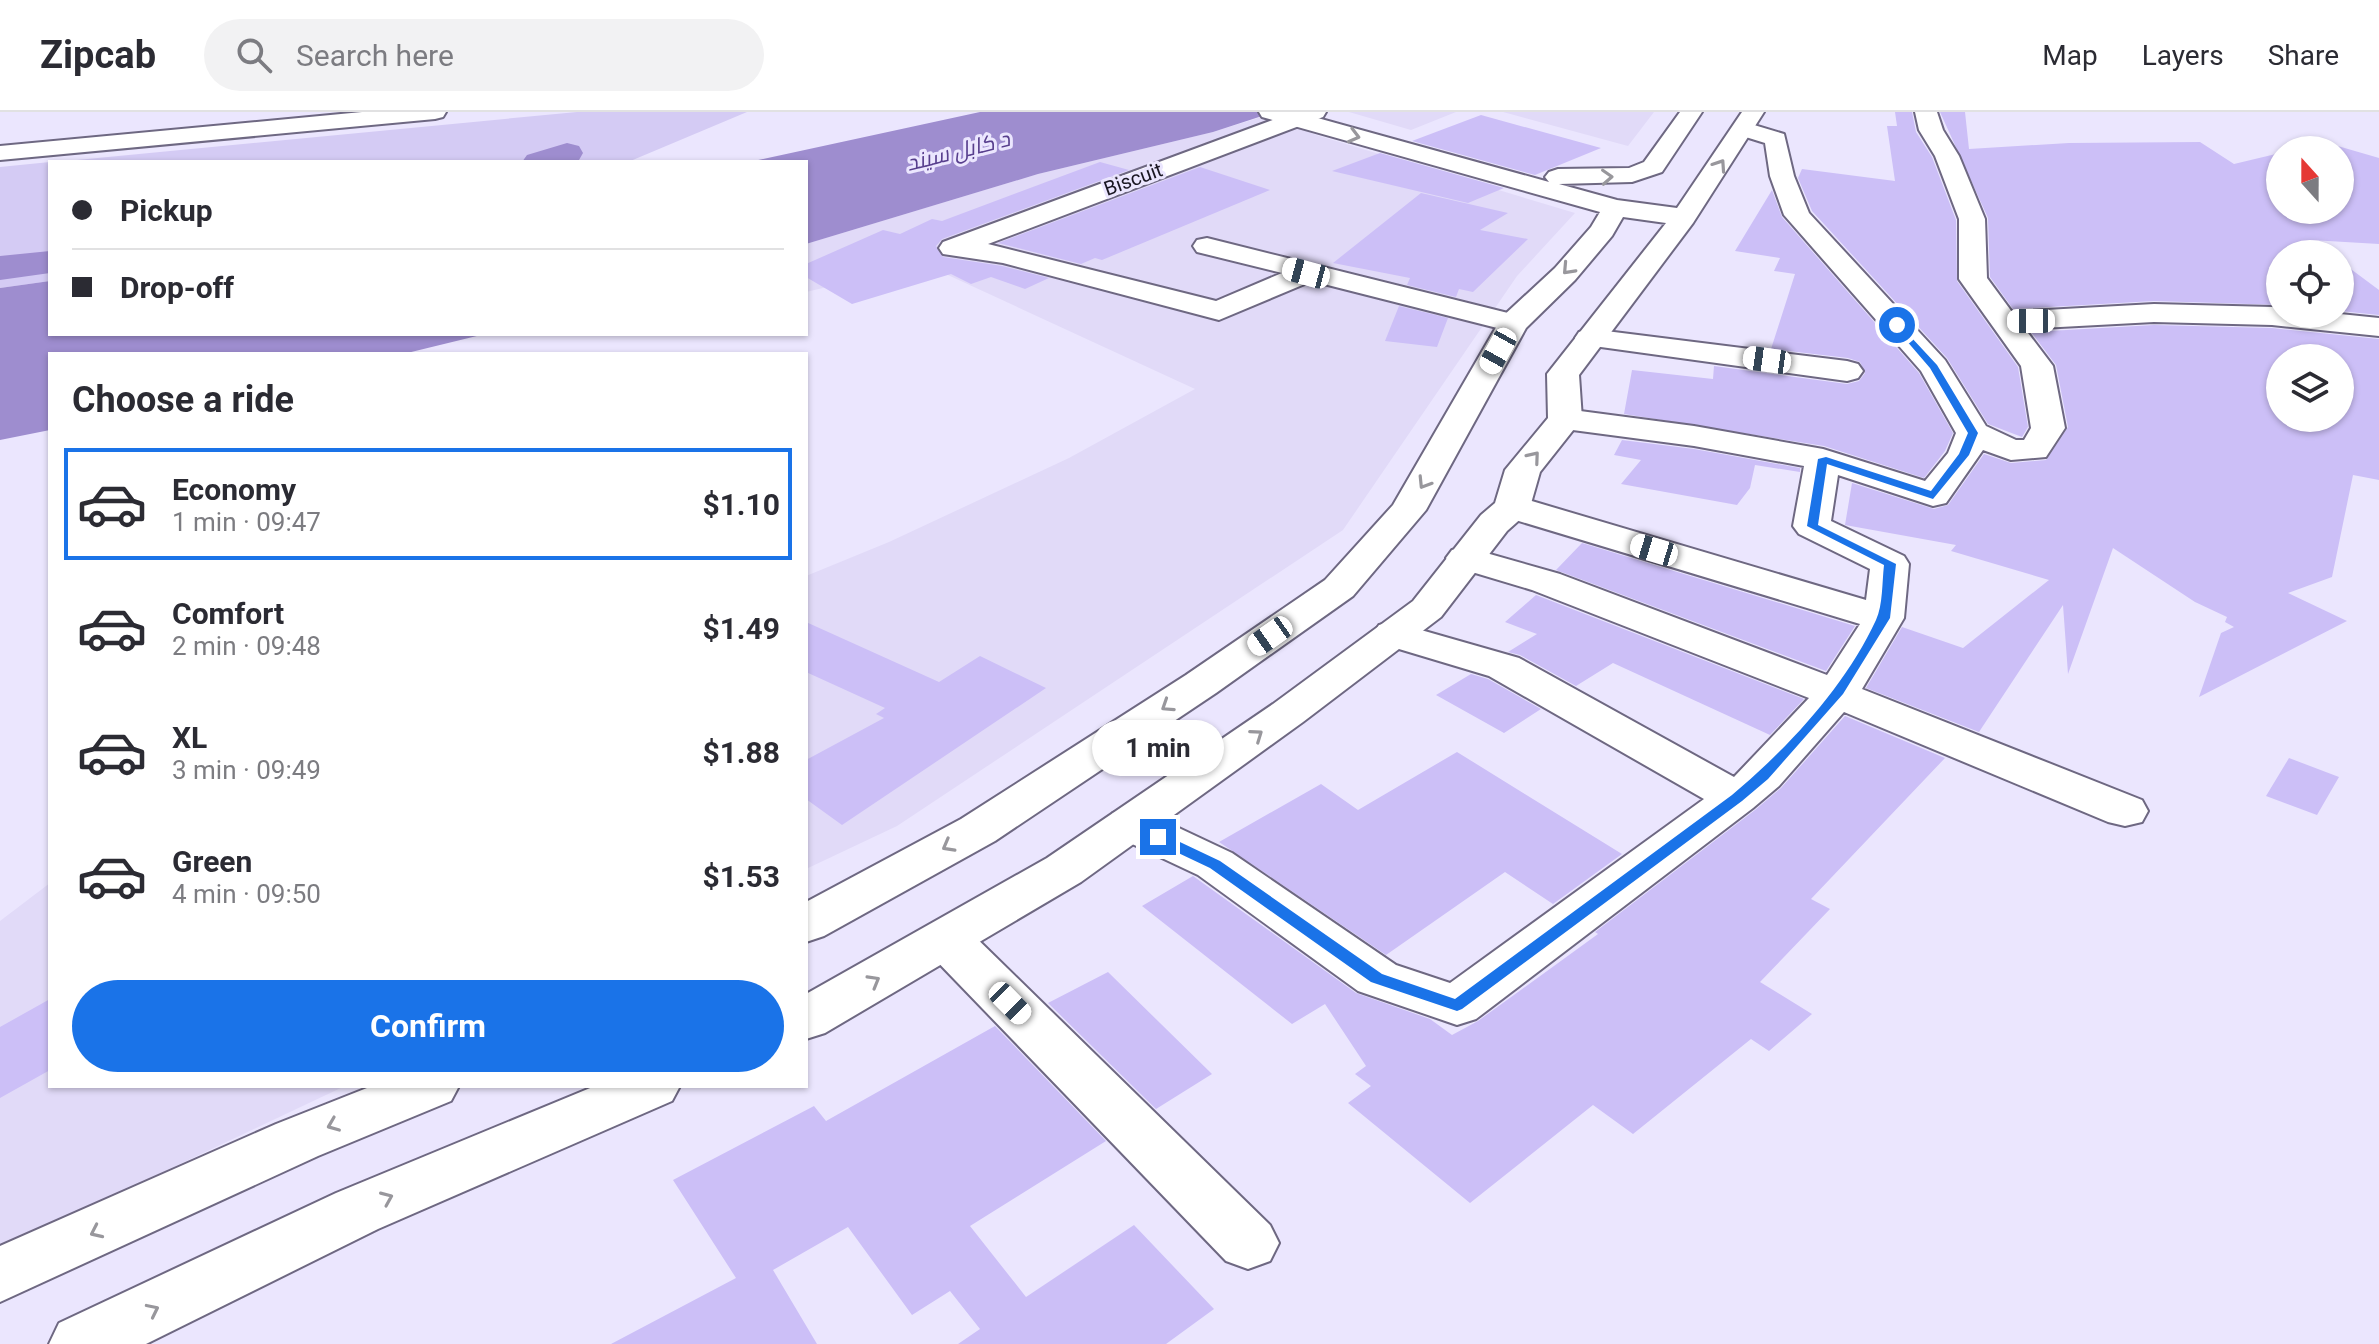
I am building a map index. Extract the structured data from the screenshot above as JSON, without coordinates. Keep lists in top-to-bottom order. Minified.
{"streets":{"main road":["Biscuit"]},"water":["د کابل سيند"],"north":"top","page":{"header":"Zipcab","search":"Search here","nav":["Map","Layers","Share"],"banner":["Pickup","Drop-off"],"heading":"Choose a ride","list":[{"name":"Economy","note":"1 min · 09:47","value":"$1.10"},{"name":"Comfort","note":"2 min · 09:48","value":"$1.49"},{"name":"XL","note":"3 min · 09:49","value":"$1.88"},{"name":"Green","note":"4 min · 09:50","value":"$1.53"}],"bubble":"1 min","buttons":"Confirm"}}
